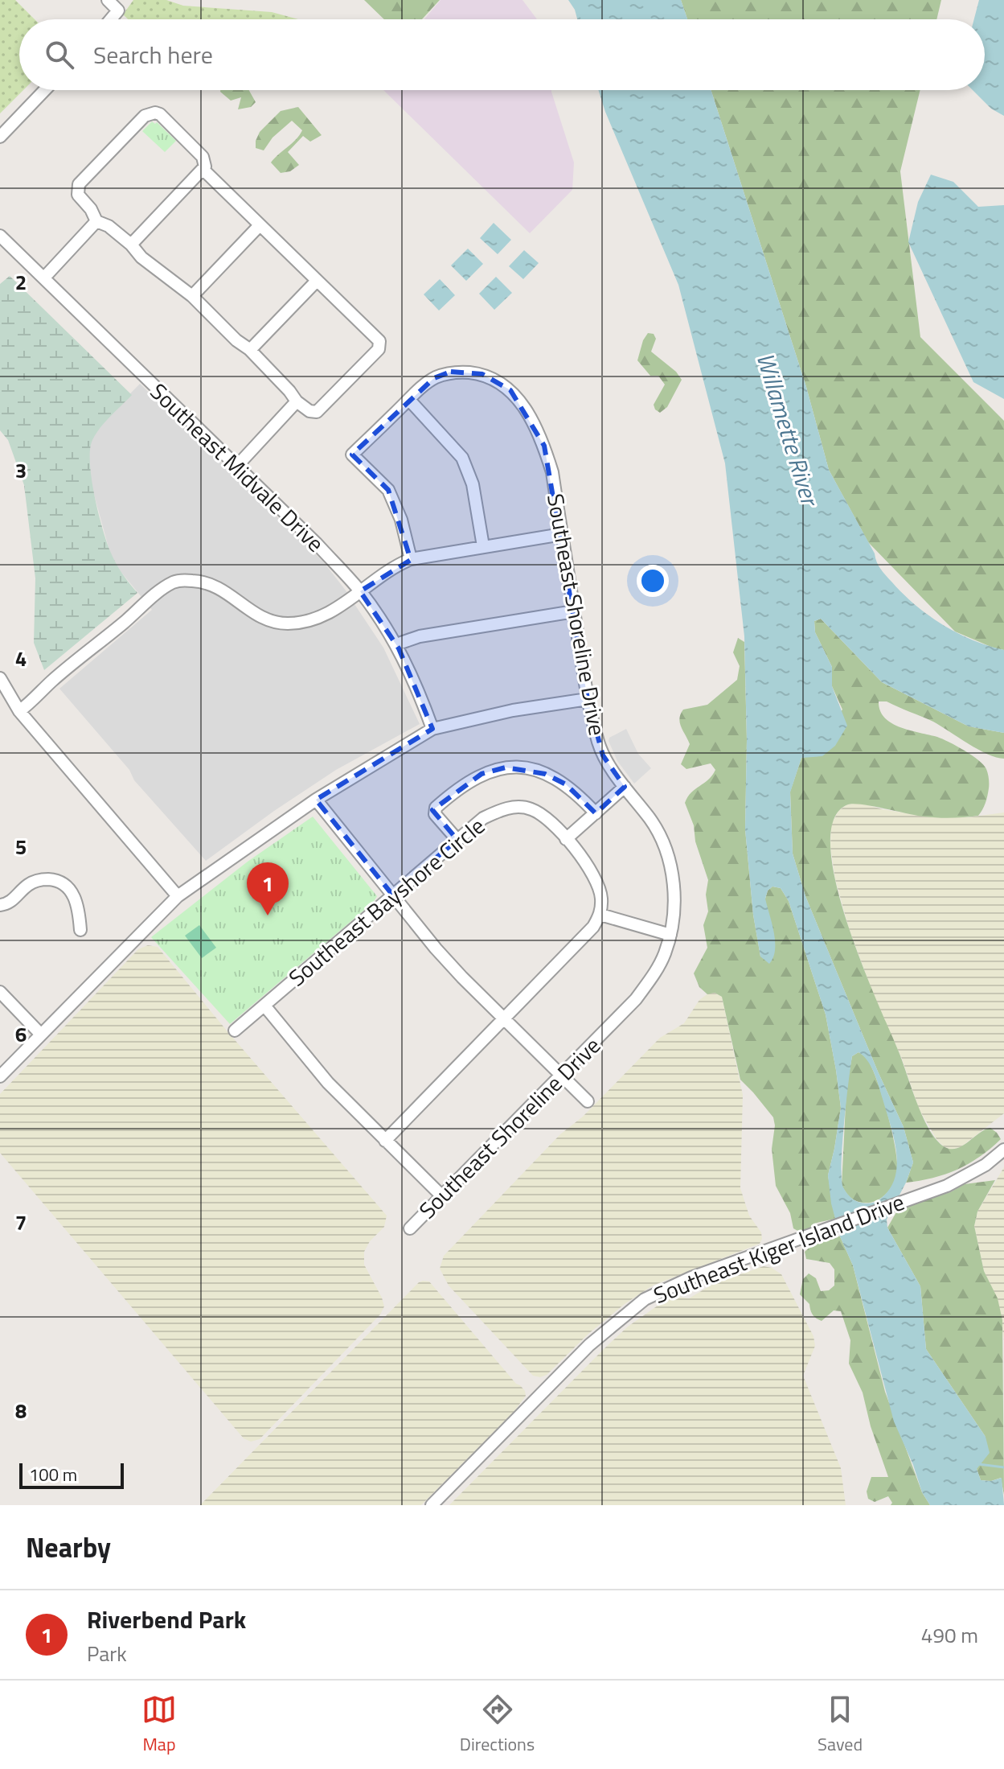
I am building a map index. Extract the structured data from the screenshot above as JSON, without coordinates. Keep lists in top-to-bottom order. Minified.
{"streets":{"street":["Southeast Midvale Drive","Southeast Shoreline Drive","Southeast Bayshore Circle","Southeast Kiger Island Drive"]},"water":["Willamette River"],"scale_bar":"100 m","page":{"search":"Search here","pins":"1","scale":"100 m","heading":"Nearby","list":[{"mark":"1","name":"Riverbend Park","note":"Park","value":"490 m"}],"nav":["Map","Directions","Saved"]},"grid":{"rows":["2","3","4","5","6","7","8"]}}
